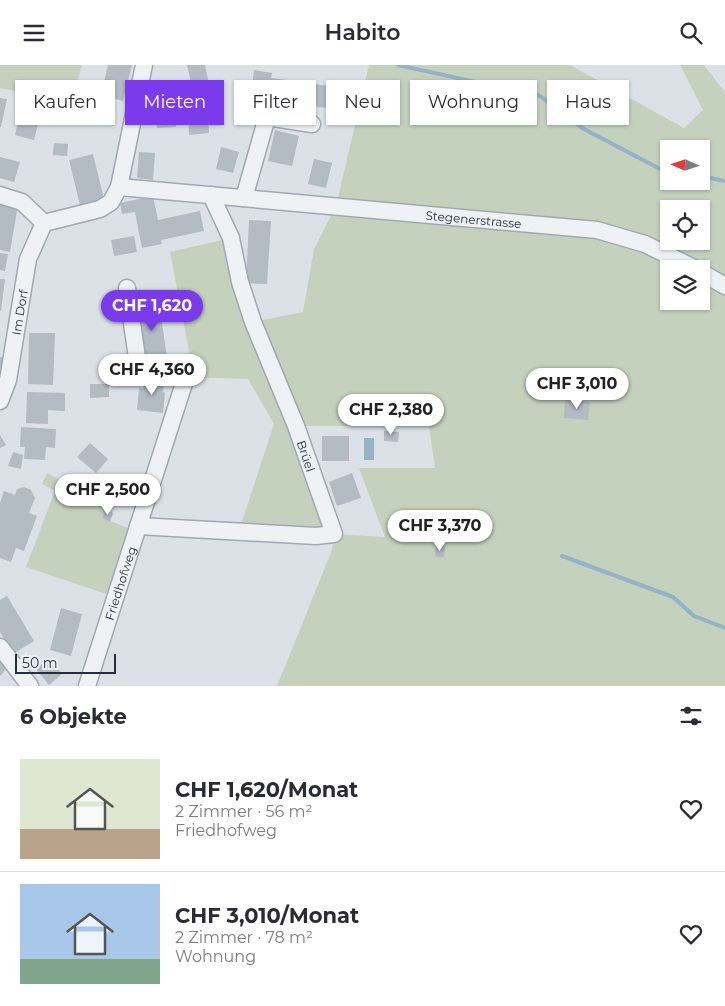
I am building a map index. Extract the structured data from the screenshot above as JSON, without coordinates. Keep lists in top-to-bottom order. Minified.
{"streets":{"street":["Stegenerstrasse","Im Dorf","Brüel","Friedhofweg"]},"crossings":[["Stegenerstrasse","Brüel"],["Brüel","Friedhofweg"]],"scale_bar":"50 m","north":"left","page":{"header":"Habito","chip":["Kaufen","Mieten","Filter","Neu","Wohnung","Haus"],"price":["CHF 1,620","CHF 4,360","CHF 3,010","CHF 2,380","CHF 2,500","CHF 3,370"],"scale":"50 m","heading":"6 Objekte","list":[{"name":"CHF 1,620/Monat","note":"2 Zimmer · 56 m² · Friedhofweg"},{"name":"CHF 3,010/Monat","note":"2 Zimmer · 78 m² · Wohnung"}]}}
